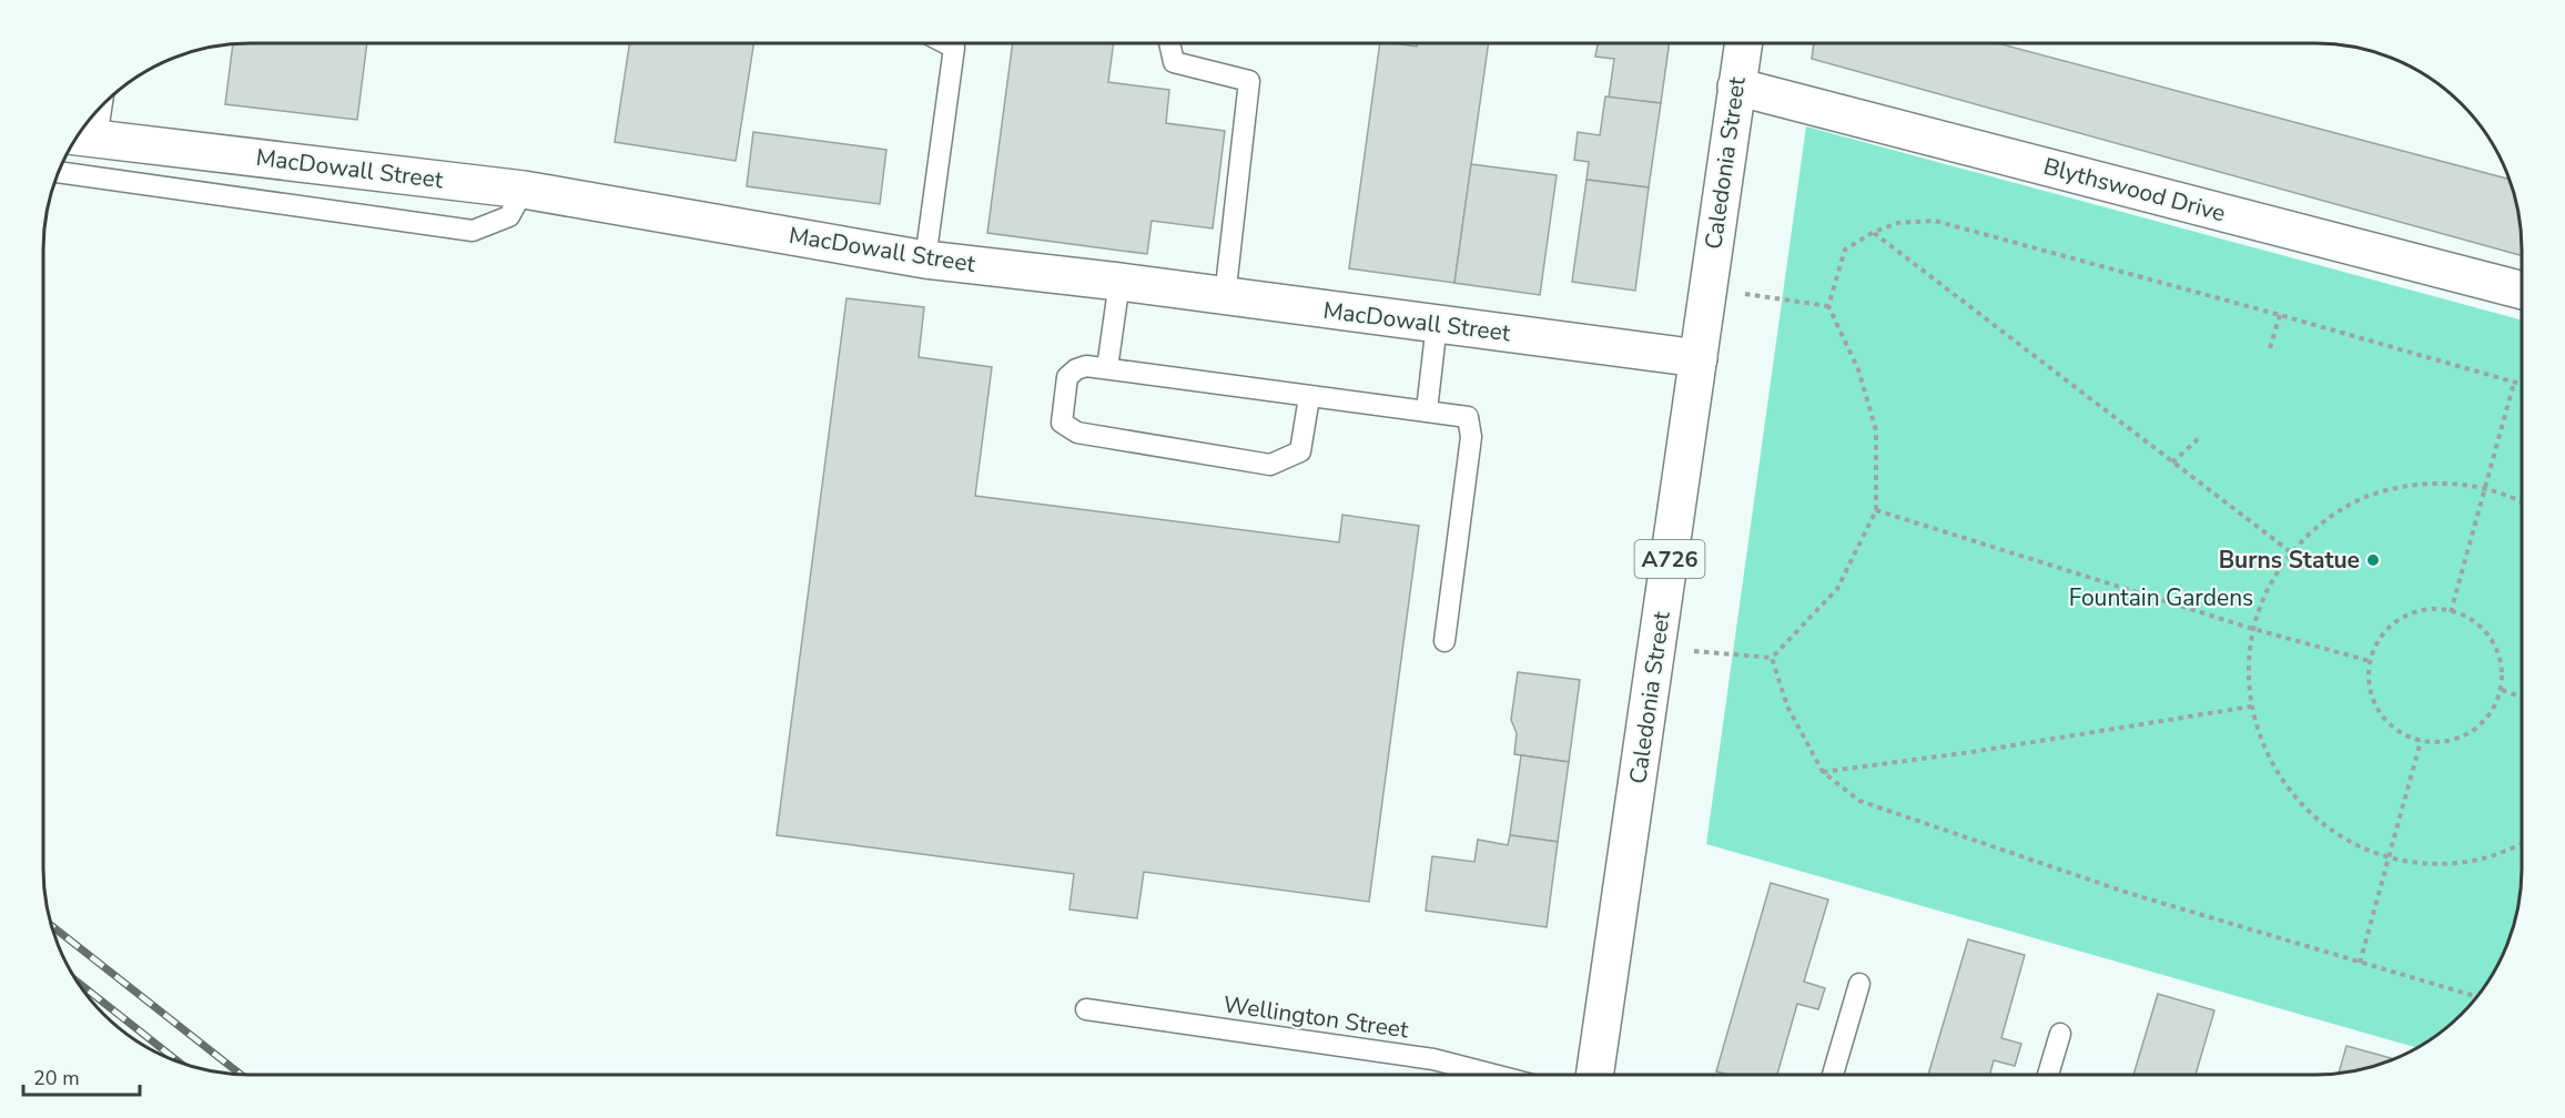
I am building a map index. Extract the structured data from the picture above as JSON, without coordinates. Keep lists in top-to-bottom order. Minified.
{"streets":{"street":["Caledonia Street","MacDowall Street","Blythswood Drive","A726"],"lane":["Wellington Street"]},"crossings":[["Caledonia Street","MacDowall Street"],["Caledonia Street","Blythswood Drive"]],"parks":["Fountain Gardens"],"places":["Burns Statue"],"scale_bar":"20 m"}
